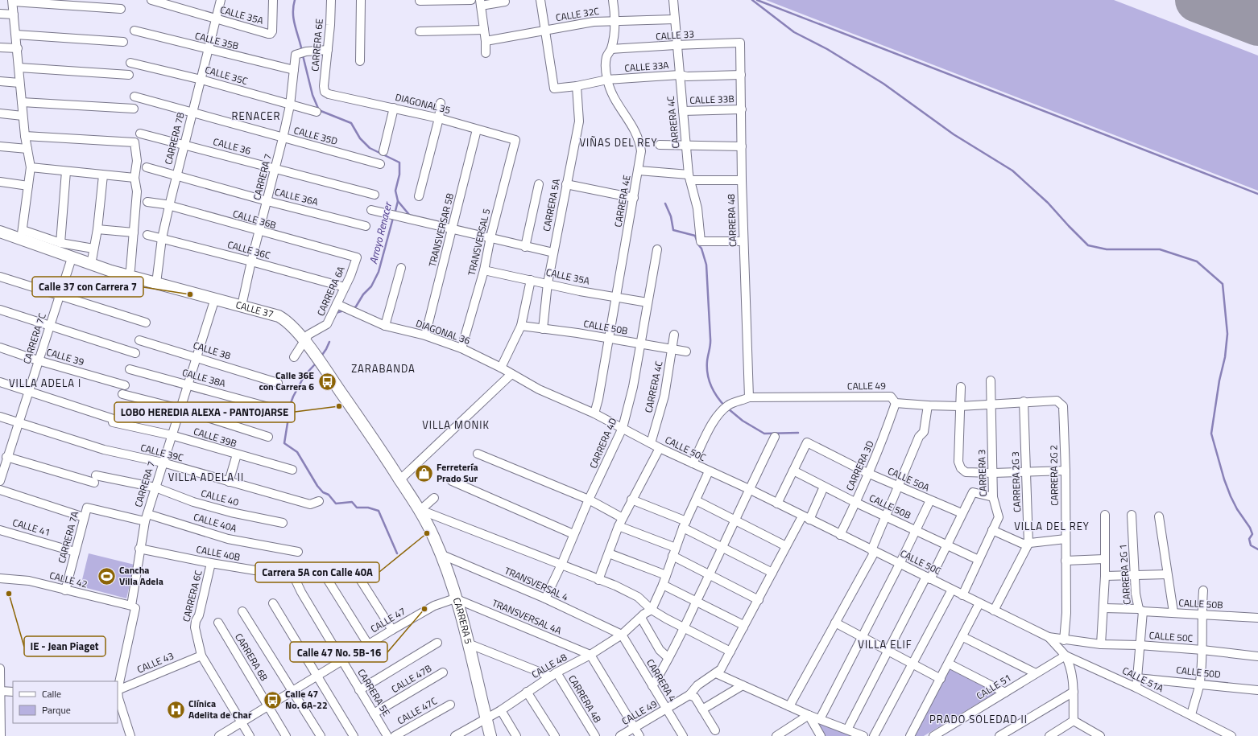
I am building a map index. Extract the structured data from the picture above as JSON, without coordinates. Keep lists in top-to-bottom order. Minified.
{"streets":{"main road":["CALLE 37","CARRERA 5"],"street":["CALLE 32C","CALLE 35A","CALLE 33","CALLE 35B","CARRERA 6E","CALLE 33A","CALLE 35C","CALLE 33B","DIAGONAL 35","CARRERA 4C","CALLE 35D","CARRERA 7B","CALLE 36","CARRERA 7","CALLE 36A","CARRERA 4E","CARRERA 5A","CALLE 36B","CARRERA 48","TRANSVERSAR 5B","TRANSVERSAL 5","CALLE 36C","CARRERA 6A","CALLE 50B","DIAGONAL 36","CARRERA 7C","CALLE 38","CALLE 39","CALLE 38A","CALLE 49","CALLE 39B","CARRERA 4D","CALLE 50C","CALLE 39C","CARRERA 3D","CARRERA 3","CARRERA 2G 2","CALLE 50A","CARRERA 2G 3","CALLE 40","CALLE 40A","CALLE 41","CARRERA 7A","CALLE 40B","CARRERA 2G 1","CALLE 42","TRANSVERSAL 4","CARRERA 6C","TRANSVERSAL 4A","CALLE 47","CARRERA 6B","CALLE 43","CALLE 48","CALLE 50D","CALLE 47B","CALLE 51A","CARRERA 4","CALLE 51","CARRERA 5E","CARRERA 4B","CALLE 47C"]},"crossings":[["CALLE 32C","CALLE 33A"],["CALLE 32C","CARRERA 4C"],["CALLE 32C","CARRERA 4E"],["CALLE 35A","CARRERA 7B"],["CALLE 35A","CARRERA 4E"],["CALLE 35A","CARRERA 5A"],["CALLE 35A","TRANSVERSAL 5"],["CALLE 35A","CARRERA 4D"],["CALLE 33","CARRERA 4C"],["CALLE 33","CARRERA 4E"],["CALLE 33","CARRERA 48"],["CALLE 35B","CARRERA 7B"],["CALLE 35B","CARRERA 7"],["CARRERA 6E","DIAGONAL 35"],["CARRERA 6E","CARRERA 7"],["CALLE 33A","CARRERA 4C"],["CALLE 33A","CARRERA 4E"],["CALLE 33A","CARRERA 5A"],["CALLE 33A","CARRERA 48"],["CALLE 35C","CARRERA 7B"],["CALLE 35C","CARRERA 7"],["CALLE 33B","CARRERA 4C"],["CALLE 33B","CARRERA 48"],["DIAGONAL 35","TRANSVERSAR 5B"],["DIAGONAL 35","TRANSVERSAL 5"],["CARRERA 4C","CARRERA 48"],["CARRERA 4C","CALLE 50B"],["CARRERA 4C","CALLE 50C"],["CALLE 35D","CARRERA 7B"],["CALLE 35D","CARRERA 7"],["CARRERA 7B","CALLE 36"],["CARRERA 7B","CALLE 36A"],["CARRERA 7B","CALLE 36B"],["CARRERA 7B","CALLE 36C"],["CARRERA 7B","CALLE 37"],["CALLE 36","CARRERA 7"],["CARRERA 7","CALLE 36A"],["CARRERA 7","CALLE 36B"],["CARRERA 7","CALLE 36C"],["CARRERA 7","CALLE 37"],["CARRERA 7","CALLE 38"],["CARRERA 7","CALLE 39"],["CARRERA 7","CALLE 38A"],["CARRERA 7","CALLE 39B"],["CARRERA 7","CALLE 39C"],["CARRERA 7","CALLE 40"],["CARRERA 7","CALLE 40A"],["CARRERA 7","CALLE 40B"],["CARRERA 7","CALLE 42"],["CARRERA 7","CALLE 43"],["CARRERA 4E","CALLE 50B"],["CARRERA 4E","DIAGONAL 36"],["CARRERA 4E","CALLE 50C"],["CARRERA 5A","CALLE 50B"],["CALLE 36B","CARRERA 6A"],["CARRERA 48","CALLE 49"],["TRANSVERSAR 5B","DIAGONAL 36"],["TRANSVERSAL 5","DIAGONAL 36"],["CALLE 36C","CARRERA 6A"],["CARRERA 6A","CALLE 37"],["CARRERA 6A","DIAGONAL 36"],["CALLE 37","CARRERA 7C"],["CALLE 37","CARRERA 5"],["CALLE 50B","CALLE 49"],["CALLE 50B","CARRERA 4D"],["CALLE 50B","CARRERA 3D"],["CALLE 50B","CARRERA 3"],["CALLE 50B","CALLE 50A"],["CALLE 50B","CARRERA 2G 1"],["DIAGONAL 36","CALLE 50C"],["CARRERA 7C","CALLE 39"],["CARRERA 7C","CALLE 39B"],["CARRERA 7C","CALLE 39C"],["CARRERA 7C","CALLE 40"],["CALLE 49","CALLE 50C"],["CALLE 49","CARRERA 3D"],["CALLE 49","CARRERA 3"],["CALLE 49","CARRERA 2G 2"],["CALLE 49","CARRERA 2G 3"],["CALLE 49","CARRERA 4"],["CARRERA 4D","CALLE 50C"],["CARRERA 4D","TRANSVERSAL 4"],["CALLE 50C","CARRERA 3D"],["CALLE 50C","CARRERA 3"],["CALLE 50C","CARRERA 2G 2"],["CALLE 50C","CARRERA 2G 3"],["CALLE 50C","CARRERA 2G 1"],["CALLE 50C","CALLE 51A"],["CARRERA 3D","CALLE 50A"],["CALLE 40A","CARRERA 7A"],["CALLE 41","CARRERA 7A"],["CARRERA 7A","CALLE 42"],["CALLE 40B","CARRERA 6C"],["CALLE 40B","CARRERA 5E"],["CARRERA 2G 1","CALLE 50D"],["CARRERA 2G 1","CALLE 51A"],["TRANSVERSAL 4","CARRERA 5"],["TRANSVERSAL 4","CALLE 48"],["TRANSVERSAL 4","CARRERA 4"],["CARRERA 6C","CALLE 47"],["CARRERA 6C","CALLE 43"],["TRANSVERSAL 4A","CALLE 47"],["TRANSVERSAL 4A","CARRERA 5"],["TRANSVERSAL 4A","CALLE 48"],["CALLE 47","CARRERA 5"],["CALLE 47","CARRERA 6B"],["CALLE 47","CARRERA 5E"],["CARRERA 5","CALLE 48"],["CALLE 48","CARRERA 4"],["CALLE 48","CARRERA 4B"],["CALLE 47B","CARRERA 5E"],["CALLE 51A","CALLE 51"]],"districts":["RENACER","VIÑAS DEL REY","ZARABANDA","VILLA ADELA I","VILLA MONIK","VILLA ADELA II","VILLA DEL REY","VILLA ELIF","PRADO SOLEDAD II"],"water":["Arroyo Renacer"],"places":{"other":["Calle 37 con Carrera 7","LOBO HEREDIA ALEXA - PANTOJARSE","Carrera 5A con Calle 40A","IE - Jean Piaget","Calle 47 No. 5B-16"],"bus stop":["Calle 36E con Carrera 6","Calle 47 No. 6A-22"],"shop":["Ferretería Prado Sur"],"sports":["Cancha Villa Adela"],"hospital":["Clínica Adelita de Char"]},"legend":["Calle","Parque"]}
